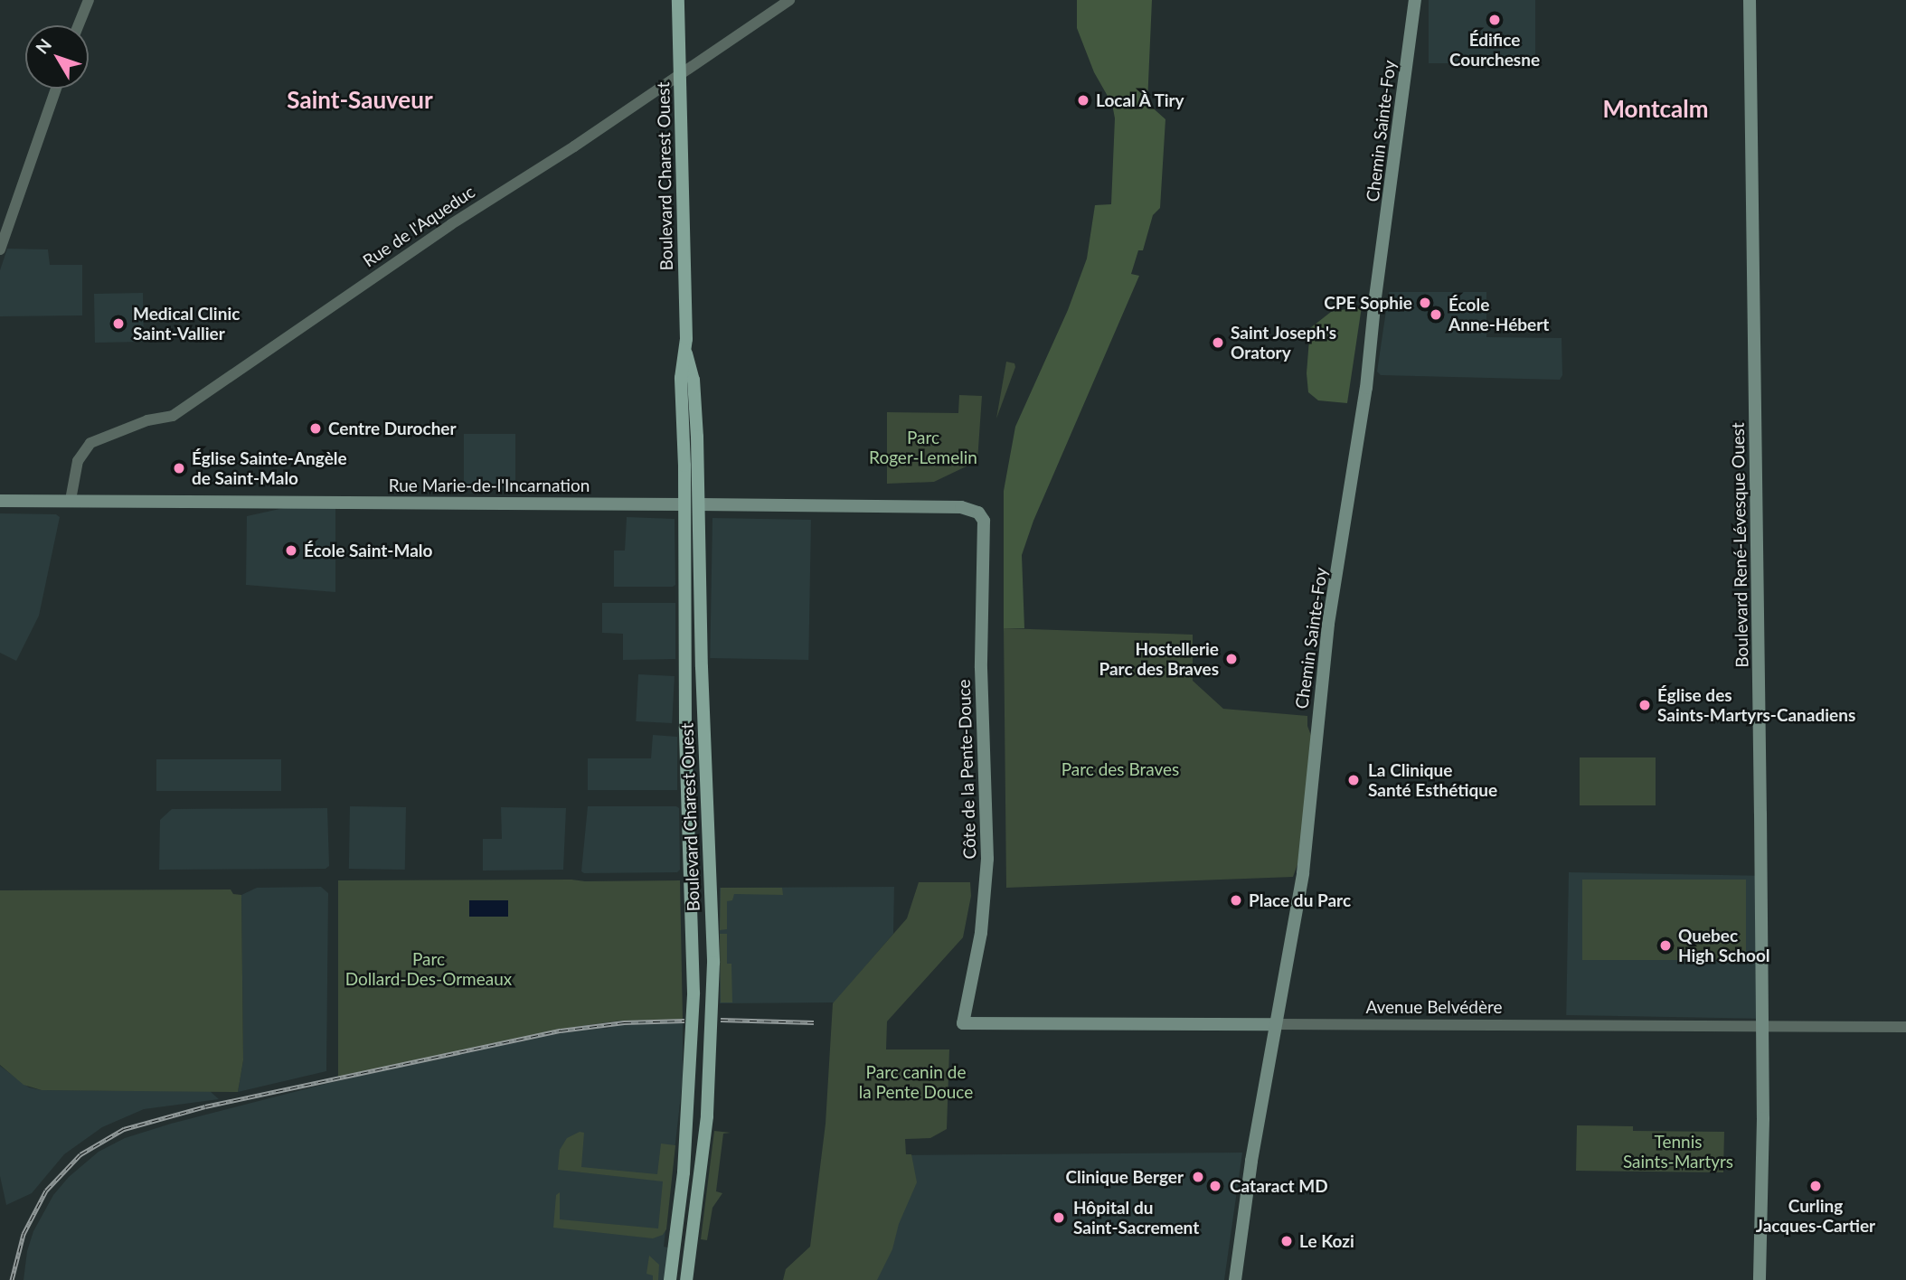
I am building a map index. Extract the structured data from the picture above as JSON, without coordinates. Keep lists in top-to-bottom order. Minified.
{"streets":{"main road":["Chemin Sainte-Foy","Boulevard Charest Ouest","Rue Marie-de-l'Incarnation","Boulevard René-Lévesque Ouest","Côte de la Pente-Douce","Avenue Belvédère"],"street":["Rue de l'Aqueduc"]},"crossings":[["Chemin Sainte-Foy","Avenue Belvédère"],["Boulevard Charest Ouest","Rue de l'Aqueduc"],["Boulevard Charest Ouest","Rue Marie-de-l'Incarnation"],["Rue de l'Aqueduc","Rue Marie-de-l'Incarnation"],["Rue Marie-de-l'Incarnation","Côte de la Pente-Douce"],["Boulevard René-Lévesque Ouest","Avenue Belvédère"],["Côte de la Pente-Douce","Avenue Belvédère"]],"districts":["Saint-Sauveur","Montcalm"],"parks":["Parc Roger-Lemelin","Parc des Braves","Parc Dollard-Des-Ormeaux","Parc canin de la Pente Douce","Tennis Saints-Martyrs"],"places":["Édifice Courchesne","Local À Tiry","CPE Sophie","École Anne-Hébert","Medical Clinic Saint-Vallier","Saint Joseph's Oratory","Centre Durocher","Église Sainte-Angèle de Saint-Malo","École Saint-Malo","Hostellerie Parc des Braves","Église des Saints-Martyrs-Canadiens","La Clinique Santé Esthétique","Place du Parc","Quebec High School","Clinique Berger","Cataract MD","Curling Jacques-Cartier","Hôpital du Saint-Sacrement","Le Kozi"],"north":"top left"}
